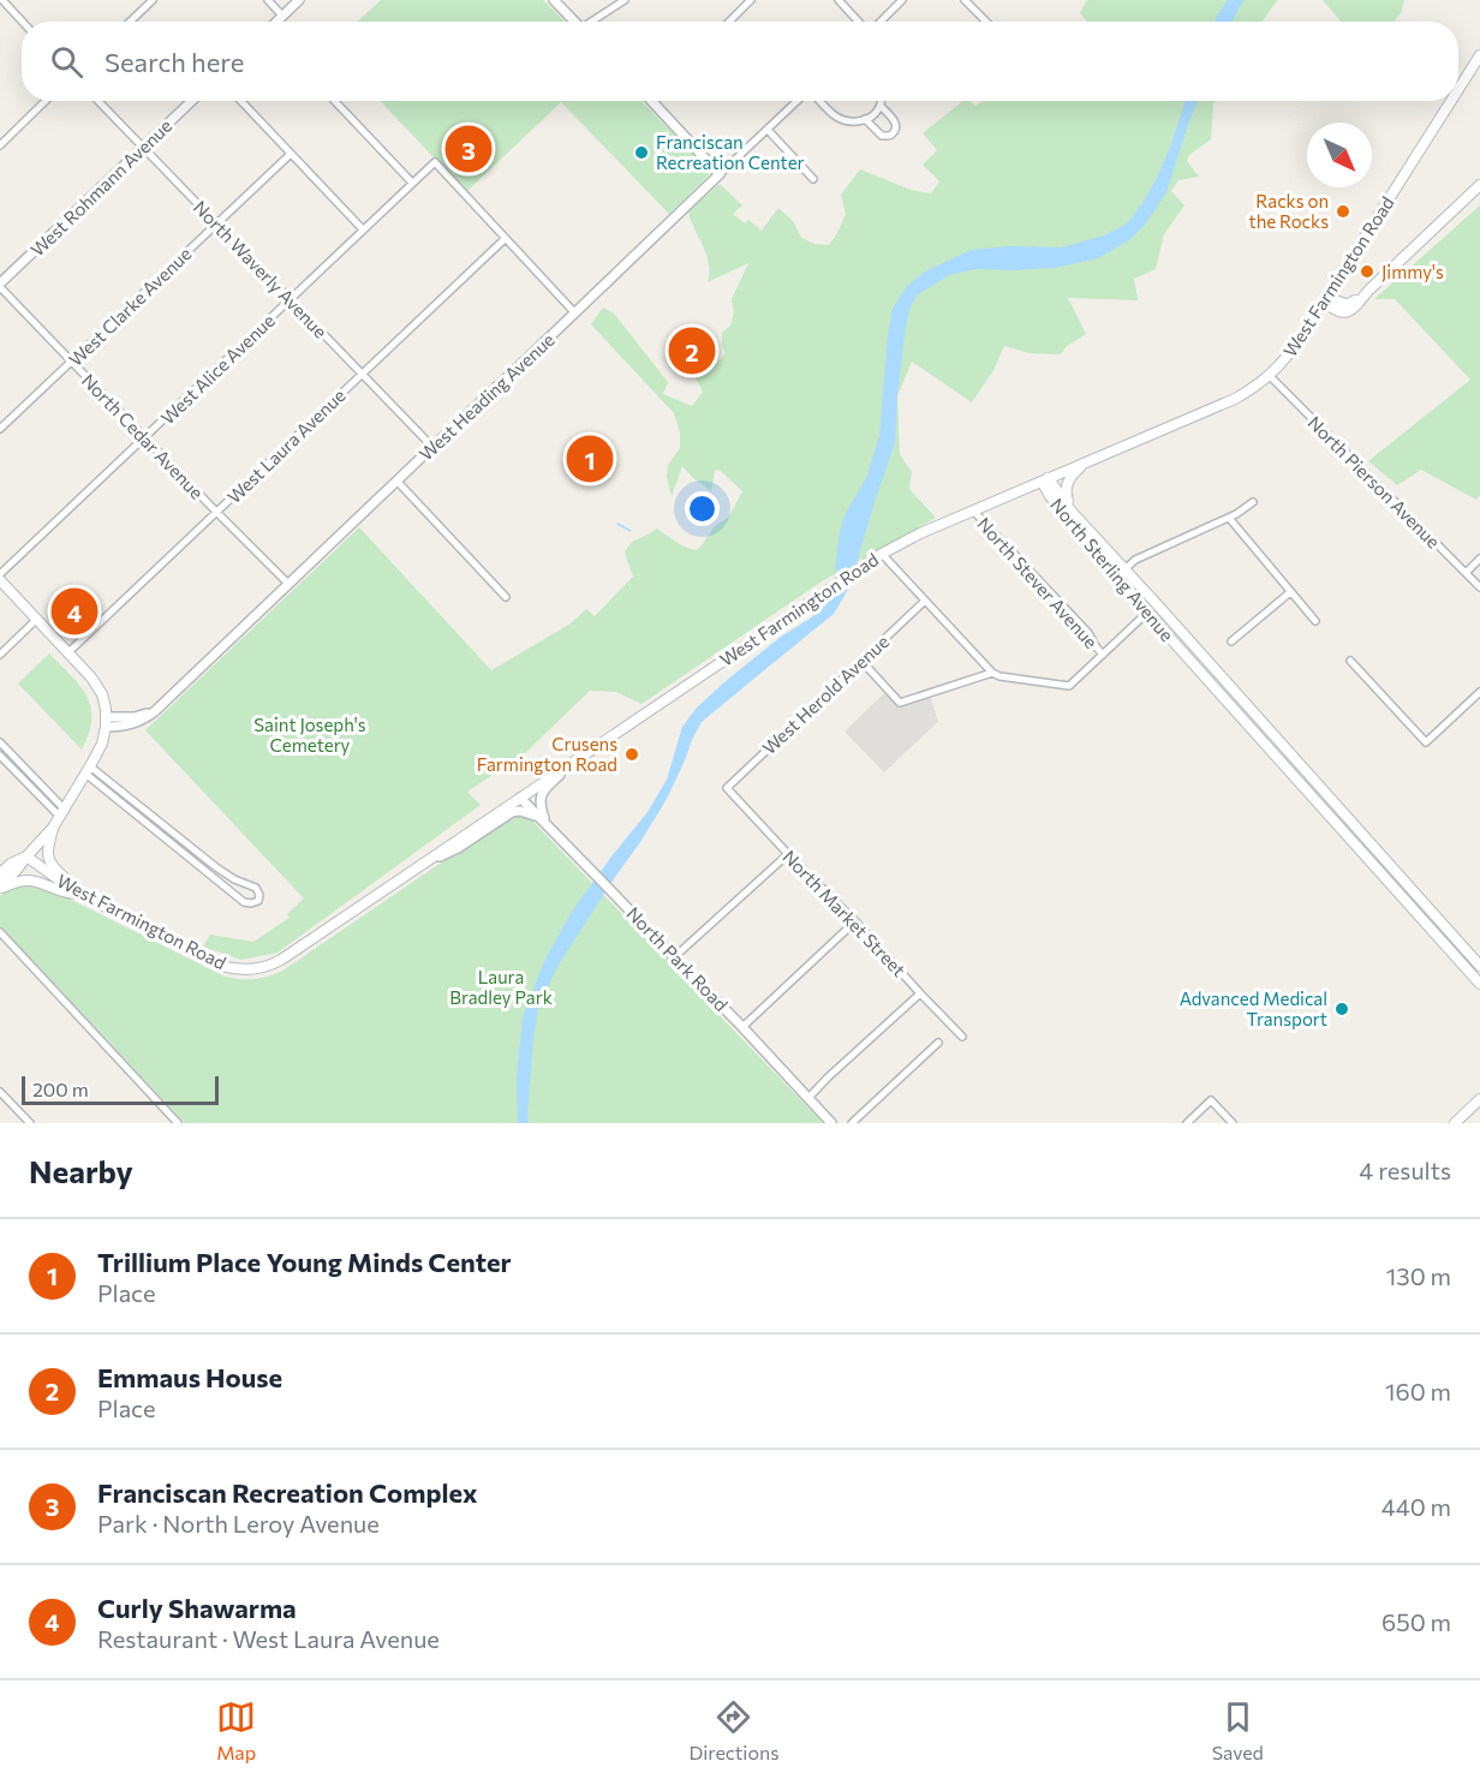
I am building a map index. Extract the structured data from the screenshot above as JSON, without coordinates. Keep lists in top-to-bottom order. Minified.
{"streets":{"main road":["West Farmington Road","North Sterling Avenue"],"street":["West Rohmann Avenue","North Waverly Avenue","West Clarke Avenue","West Alice Avenue","West Heading Avenue","North Cedar Avenue","West Laura Avenue","North Pierson Avenue","North Stever Avenue","West Herold Avenue","North Market Street","North Park Road"]},"crossings":[["West Rohmann Avenue","North Waverly Avenue"],["West Rohmann Avenue","North Cedar Avenue"],["North Waverly Avenue","West Clarke Avenue"],["North Waverly Avenue","West Alice Avenue"],["North Waverly Avenue","West Heading Avenue"],["North Waverly Avenue","West Laura Avenue"],["West Farmington Road","North Pierson Avenue"],["West Farmington Road","North Sterling Avenue"],["West Farmington Road","North Stever Avenue"],["West Farmington Road","North Park Road"],["West Clarke Avenue","North Cedar Avenue"],["West Alice Avenue","North Cedar Avenue"],["West Alice Avenue","West Laura Avenue"],["West Heading Avenue","North Cedar Avenue"],["North Cedar Avenue","West Laura Avenue"],["West Herold Avenue","North Market Street"]],"parks":["Saint Joseph's Cemetery","Laura Bradley Park"],"places":["Franciscan Recreation Center","Racks on the Rocks","Jimmy's","Crusens Farmington Road","Advanced Medical Transport"],"scale_bar":"200 m","north":"bottom right","page":{"search":"Search here","pins":["3","2","1","4"],"scale":"200 m","heading":["Nearby","4 results"],"list":[{"mark":"1","name":"Trillium Place Young Minds Center","note":"Place","value":"130 m"},{"mark":"2","name":"Emmaus House","note":"Place","value":"160 m"},{"mark":"3","name":"Franciscan Recreation Complex","note":"Park · North Leroy Avenue","value":"440 m"},{"mark":"4","name":"Curly Shawarma","note":"Restaurant · West Laura Avenue","value":"650 m"}],"nav":["Map","Directions","Saved"]}}
